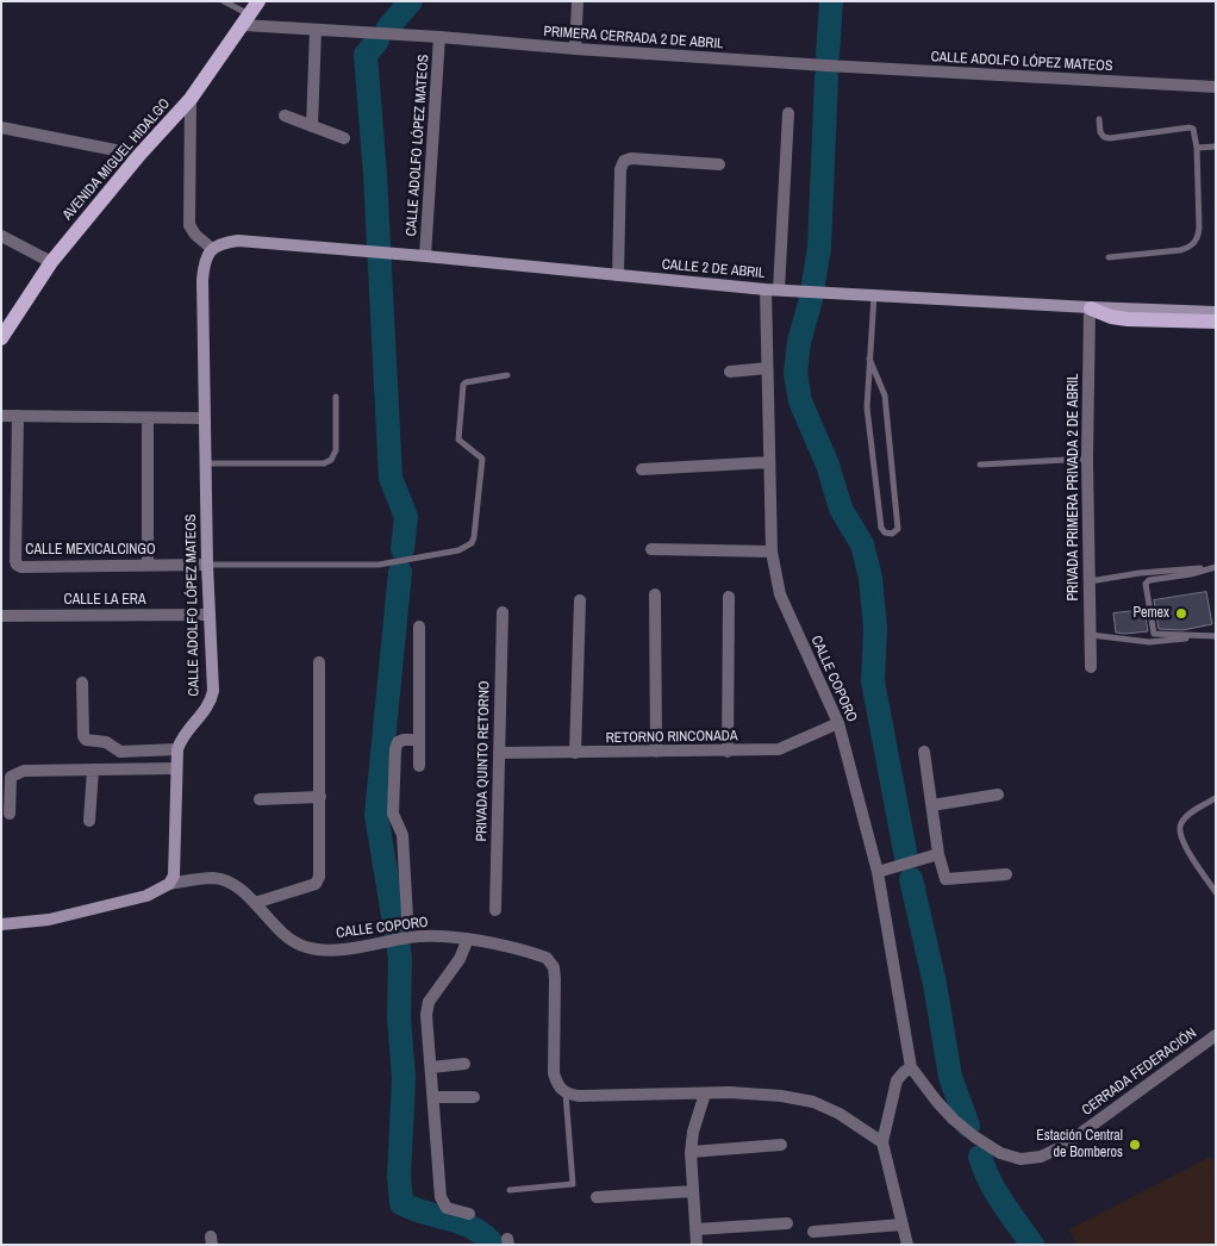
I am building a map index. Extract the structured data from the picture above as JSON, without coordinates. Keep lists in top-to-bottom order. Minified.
{"streets":{"main road":["CALLE ADOLFO LÓPEZ MATEOS","AVENIDA MIGUEL HIDALGO","CALLE 2 DE ABRIL"],"street":["PRIMERA CERRADA 2 DE ABRIL","PRIVADA PRIMERA PRIVADA 2 DE ABRIL","CALLE MEXICALCINGO","CALLE LA ERA","CALLE COPORO","RETORNO RINCONADA","PRIVADA QUINTO RETORNO","CERRADA FEDERACIÓN"]},"crossings":[["PRIMERA CERRADA 2 DE ABRIL","CALLE ADOLFO LÓPEZ MATEOS"],["PRIMERA CERRADA 2 DE ABRIL","AVENIDA MIGUEL HIDALGO"],["CALLE ADOLFO LÓPEZ MATEOS","CALLE 2 DE ABRIL"],["CALLE ADOLFO LÓPEZ MATEOS","CALLE MEXICALCINGO"],["CALLE ADOLFO LÓPEZ MATEOS","CALLE LA ERA"],["CALLE ADOLFO LÓPEZ MATEOS","CALLE COPORO"],["CALLE 2 DE ABRIL","PRIVADA PRIMERA PRIVADA 2 DE ABRIL"],["CALLE 2 DE ABRIL","CALLE COPORO"],["CALLE COPORO","RETORNO RINCONADA"],["CALLE COPORO","CERRADA FEDERACIÓN"],["RETORNO RINCONADA","PRIVADA QUINTO RETORNO"]],"places":["Pemex","Estación Central de Bomberos"]}
